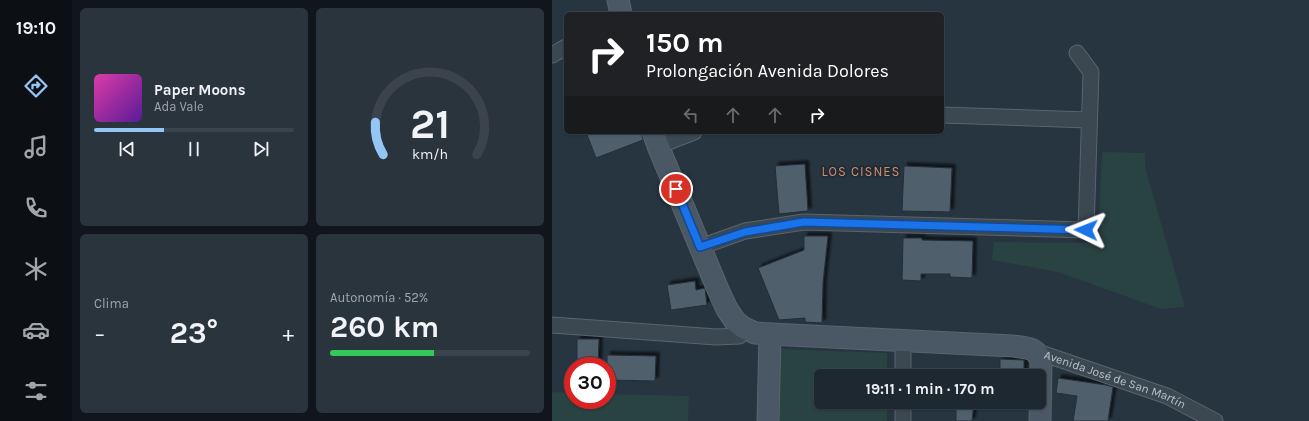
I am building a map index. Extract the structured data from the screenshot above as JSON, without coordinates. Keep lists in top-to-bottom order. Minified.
{"streets":{"street":["Avenida José de San Martín"]},"districts":["LOS CISNES"],"page":{"tabs":"19:10","turn":["150 m","Prolongación Avenida Dolores"],"song":["Paper Moons","Ada Vale"],"tile":["Clima",["Autonomía · 52%","260 km"]],"heat":["−","23°","+"],"limit":"30","trip":"19:11 · 1 min · 170 m","gauge":["21","km/h"]}}
